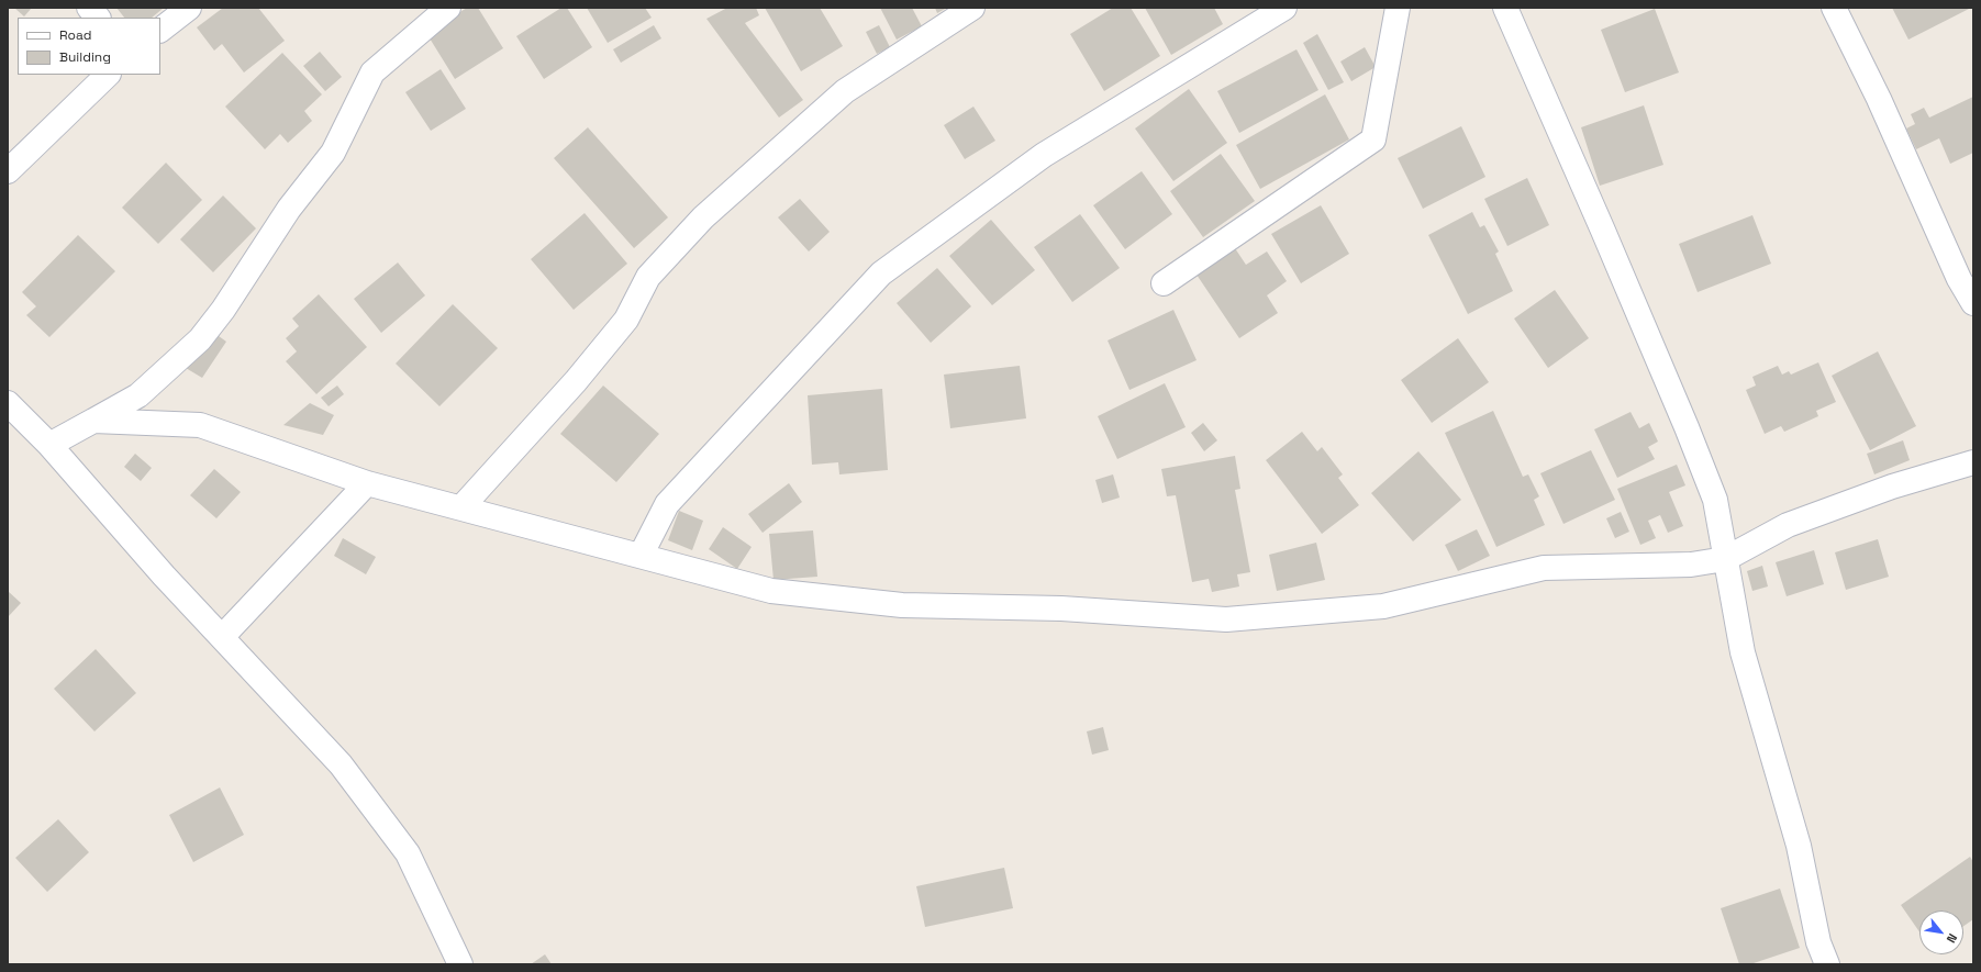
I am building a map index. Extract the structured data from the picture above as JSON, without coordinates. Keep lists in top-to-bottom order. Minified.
{"legend":["Road","Building"],"north":"bottom right"}
